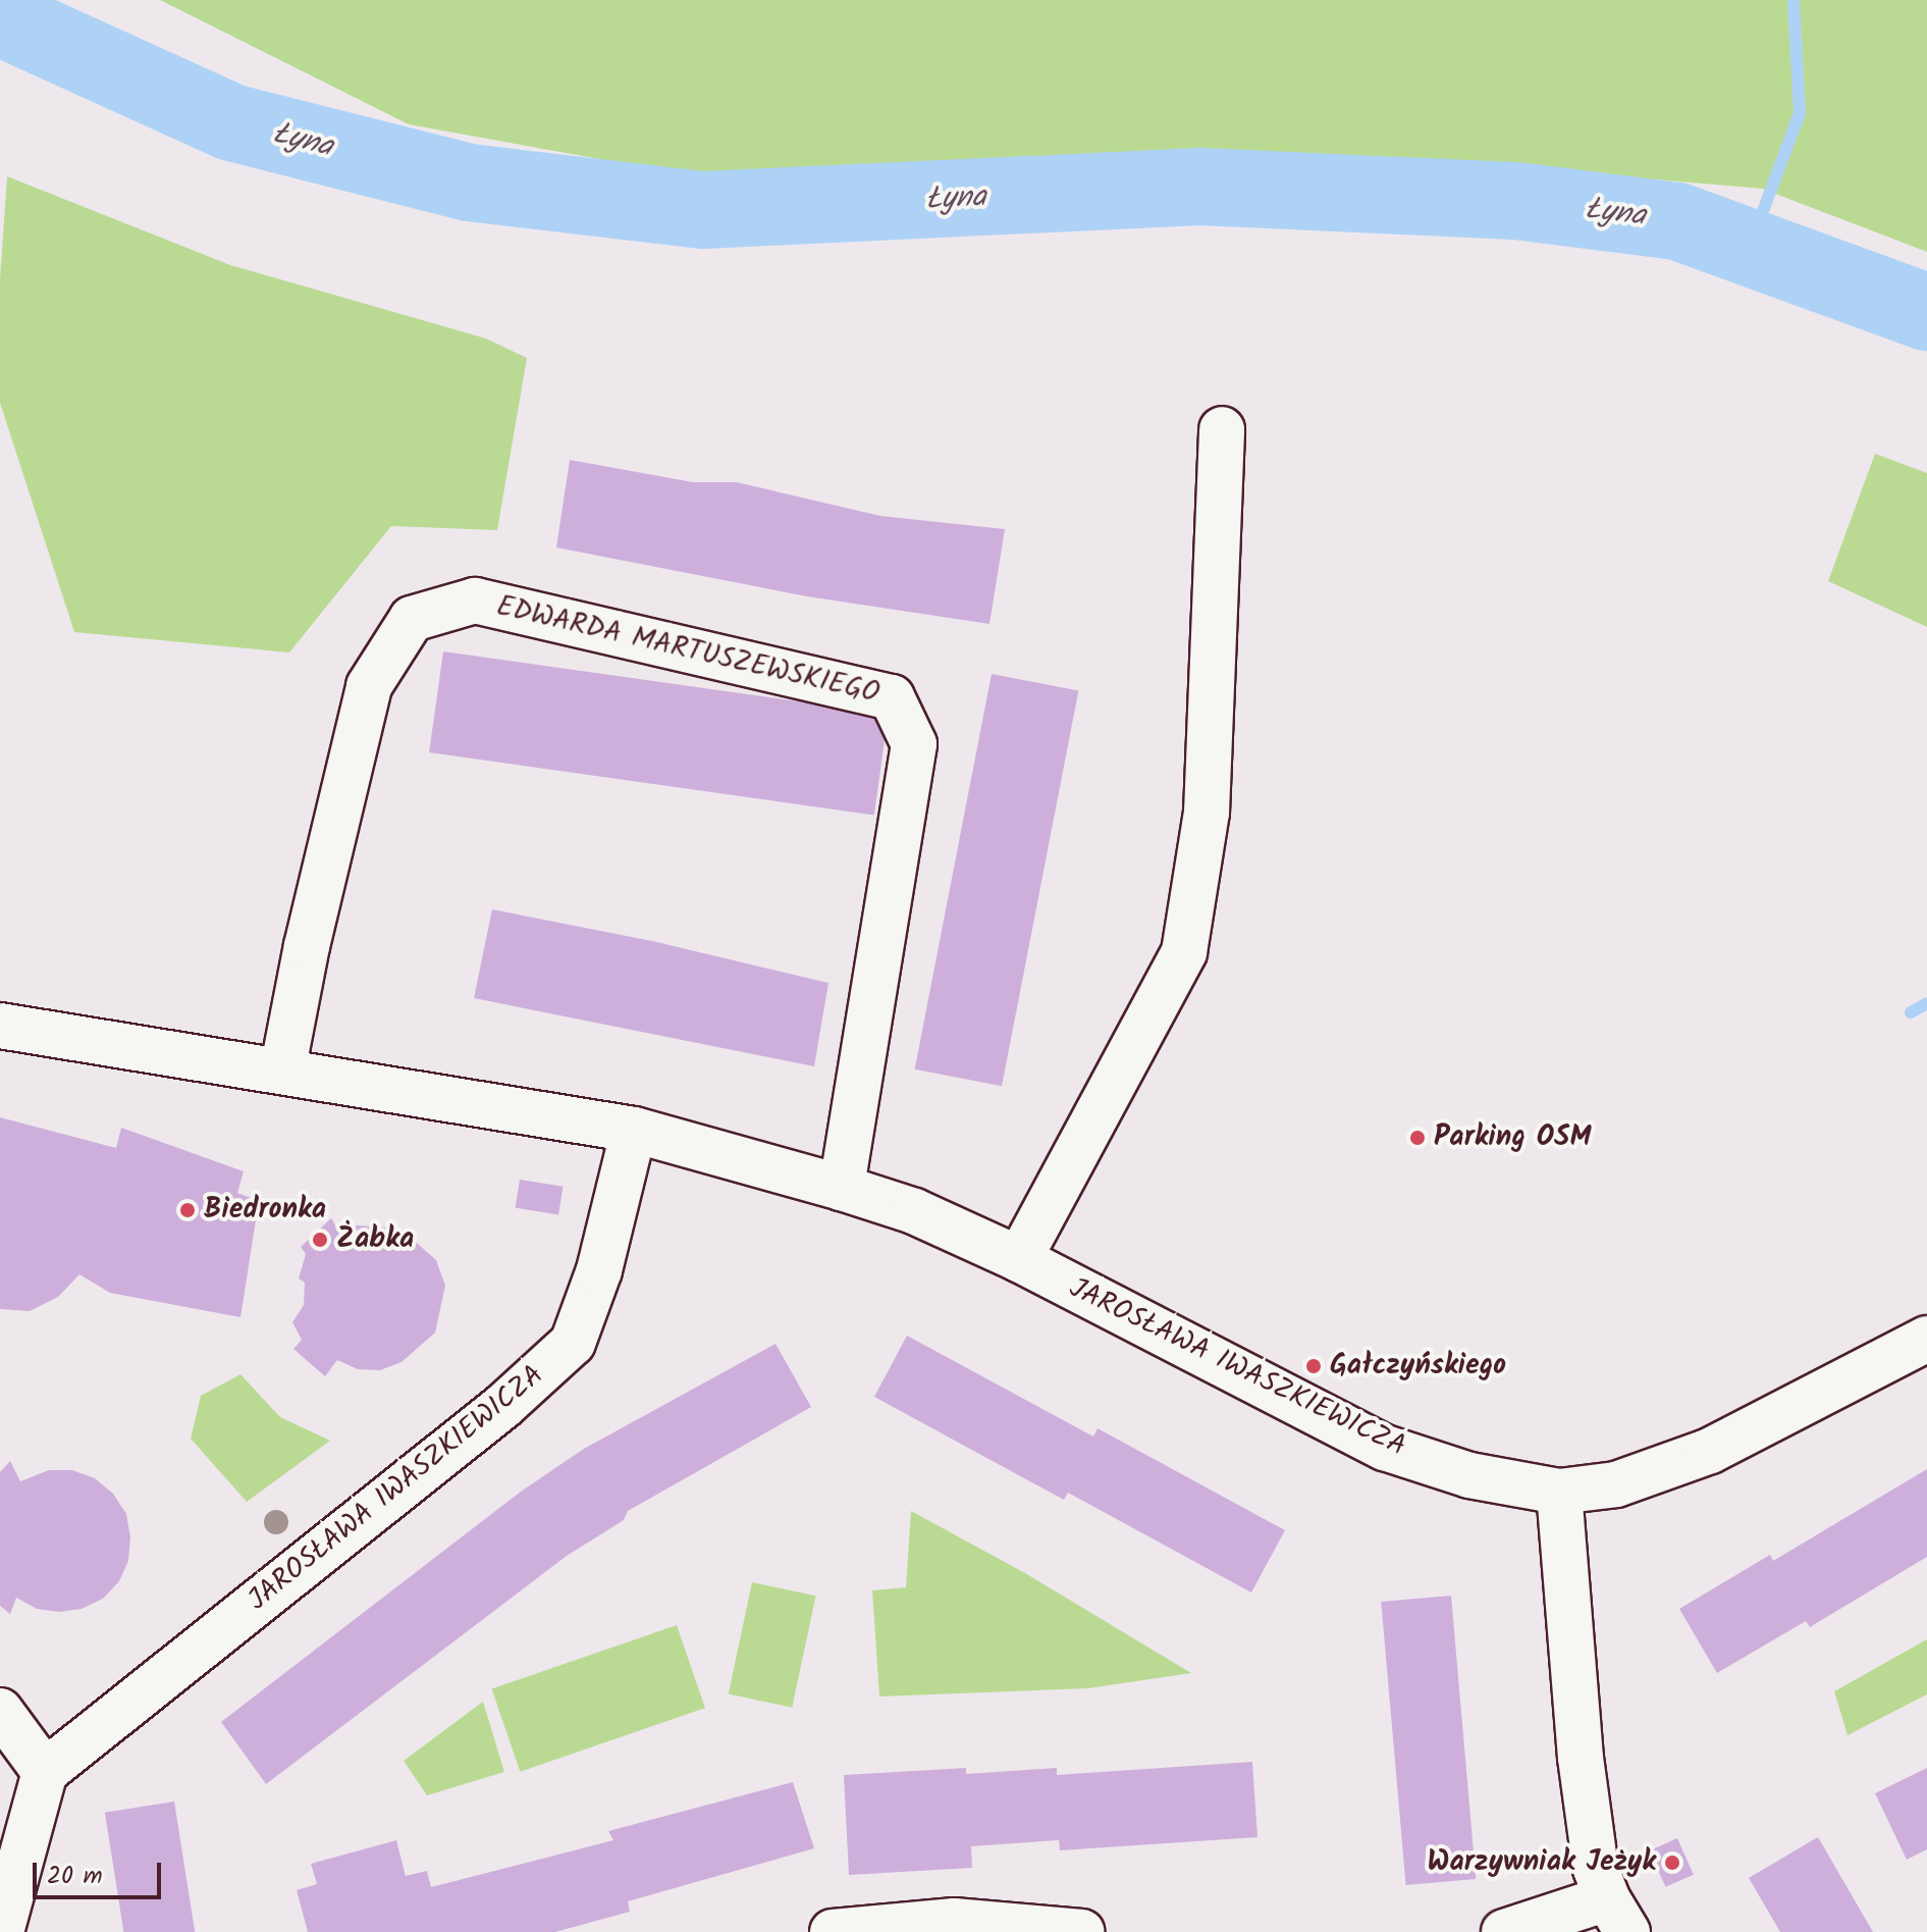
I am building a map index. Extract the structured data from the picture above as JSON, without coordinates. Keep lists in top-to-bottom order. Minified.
{"streets":{"street":["EDWARDA MARTUSZEWSKIEGO","JAROSŁAWA IWASZKIEWICZA"]},"crossings":[["EDWARDA MARTUSZEWSKIEGO","JAROSŁAWA IWASZKIEWICZA"]],"water":["Łyna"],"places":["Parking OSM","Biedronka","Żabka","Gałczyńskiego","Warzywniak Jeżyk"],"scale_bar":"20 m"}
